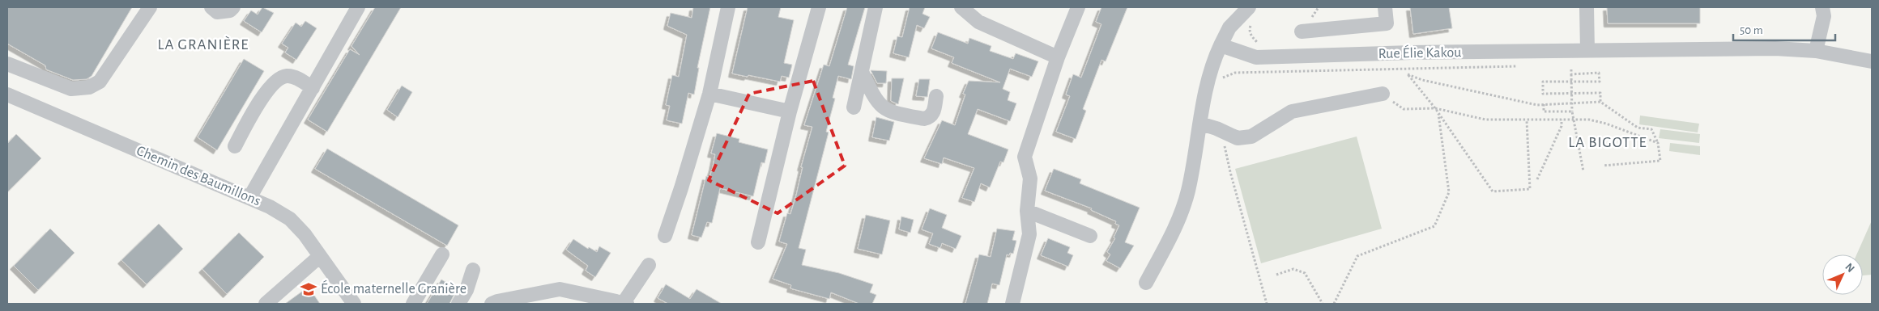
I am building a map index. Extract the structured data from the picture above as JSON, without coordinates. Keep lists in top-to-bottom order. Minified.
{"streets":{"street":["Rue Élie Kakou","Chemin des Baumillons"]},"districts":["LA GRANIÈRE","LA BIGOTTE"],"places":{"school or university":["École maternelle Granière"]},"scale_bar":"50 m","north":"top right"}
